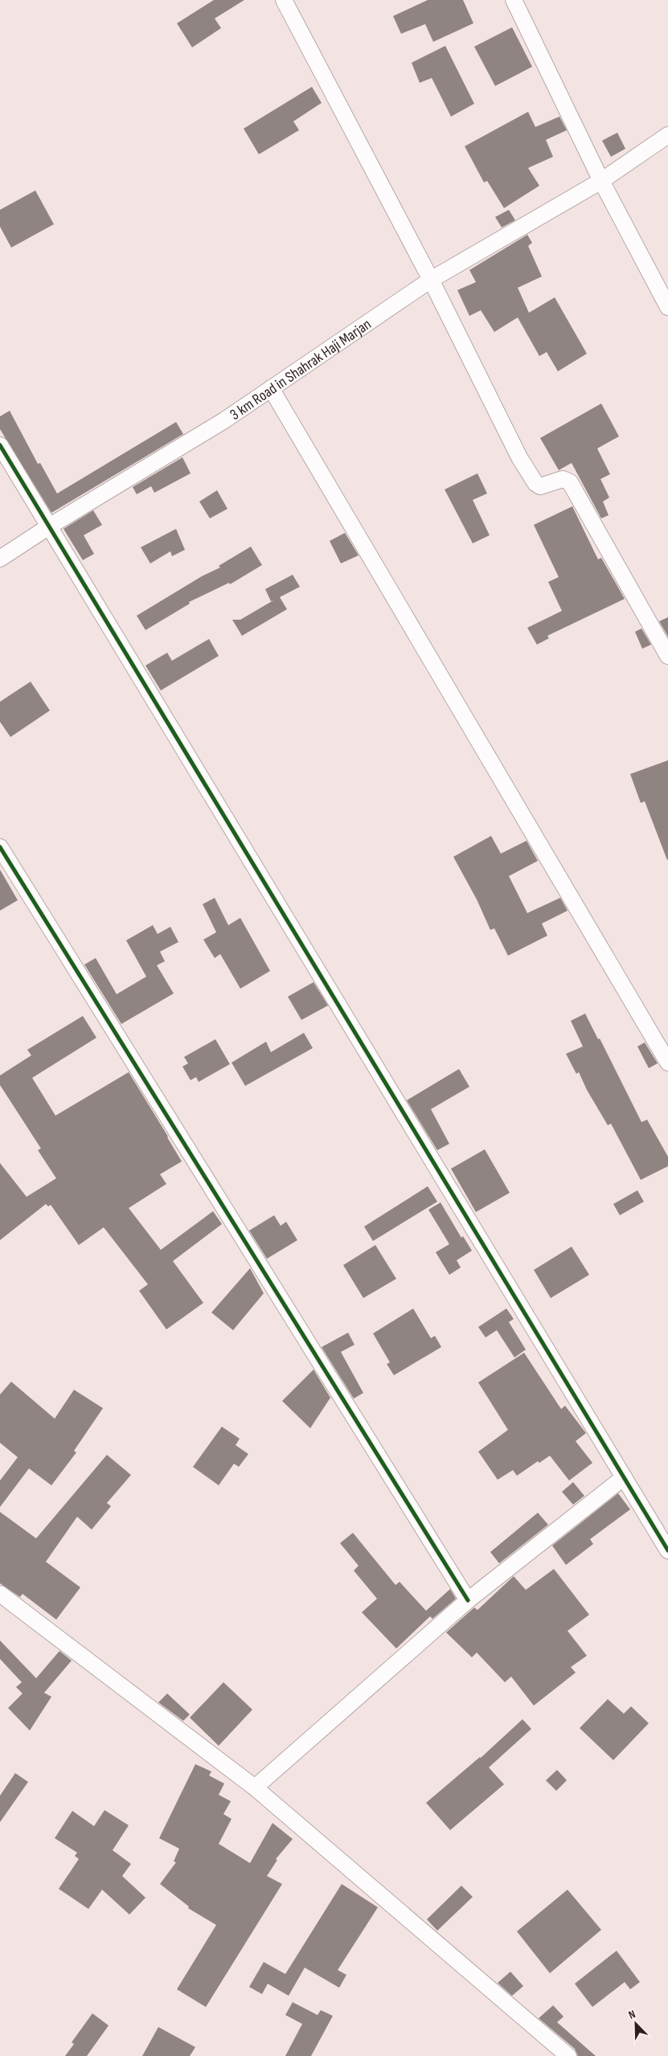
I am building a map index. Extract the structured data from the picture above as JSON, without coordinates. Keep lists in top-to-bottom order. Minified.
{"streets":{"street":["3 km Road in Shahrak Haji Marjan"]},"north":"top left"}
